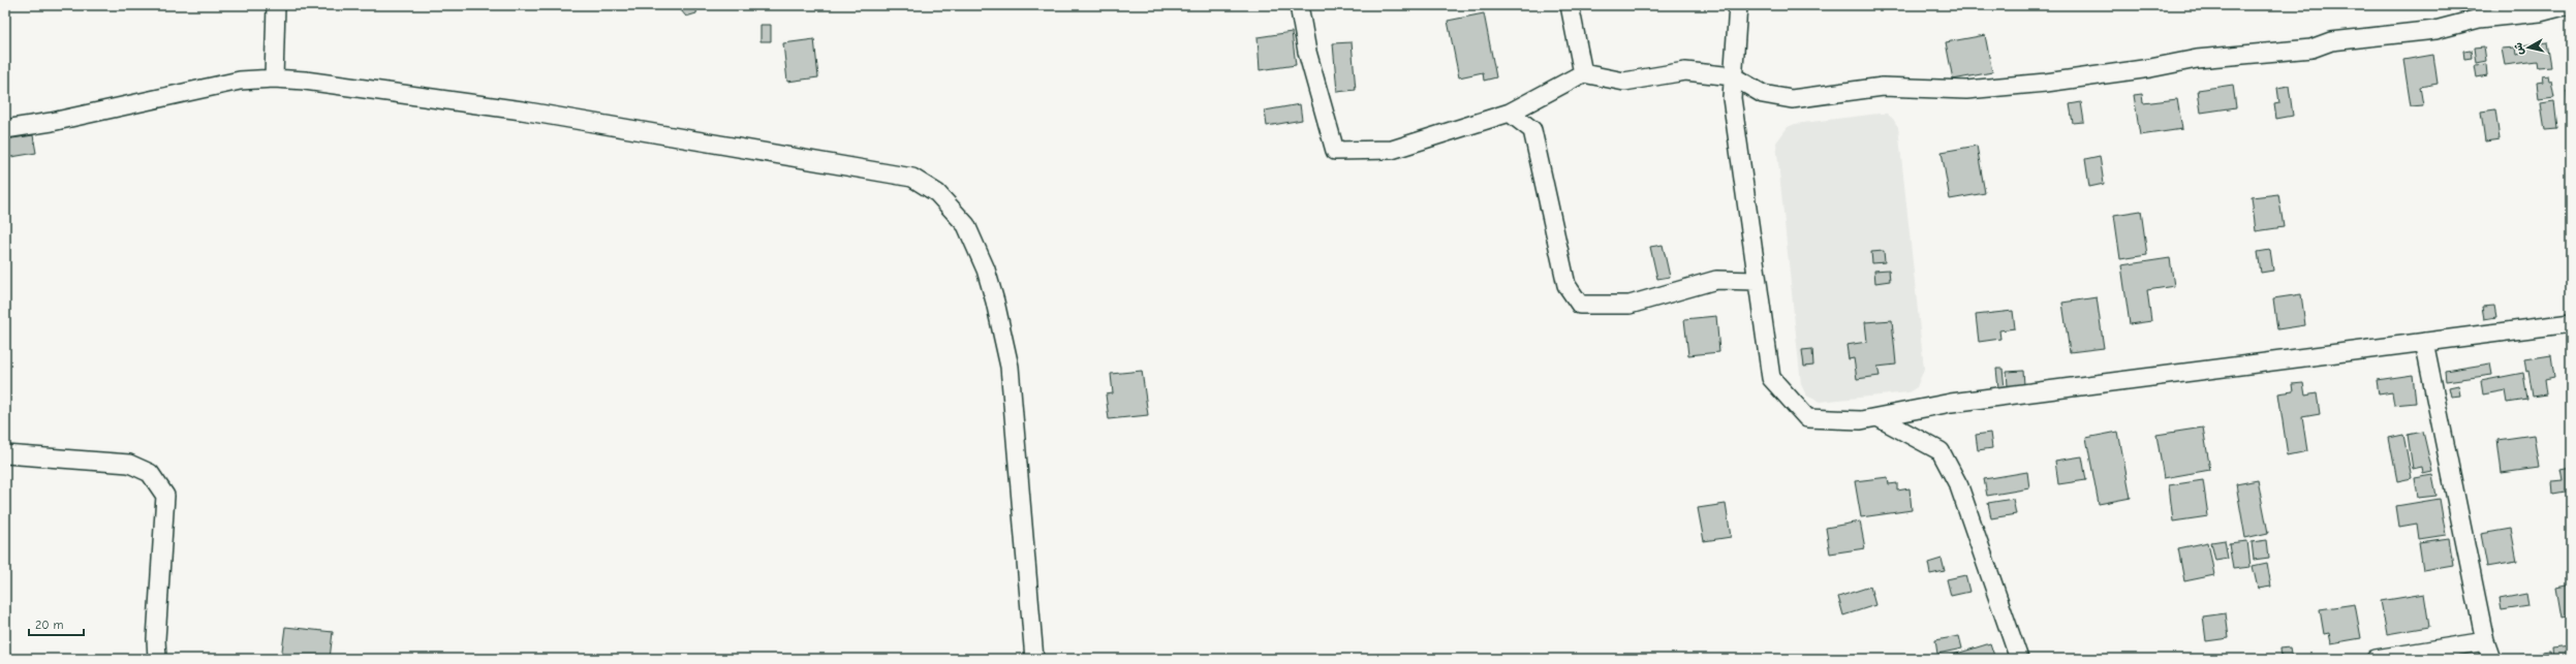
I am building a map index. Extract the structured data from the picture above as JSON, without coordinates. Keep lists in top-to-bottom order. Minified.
{"scale_bar":"20 m","north":"left"}
